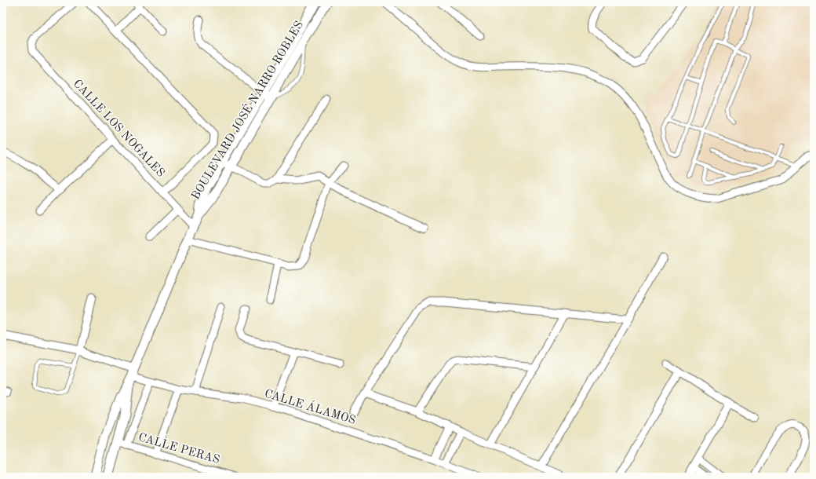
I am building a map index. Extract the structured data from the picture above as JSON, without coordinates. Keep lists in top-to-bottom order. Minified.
{"streets":{"street":["BOULEVARD JOSÉ NARRO ROBLES","CALLE LOS NOGALES","CALLE ÁLAMOS","CALLE PERAS"]},"crossings":[["BOULEVARD JOSÉ NARRO ROBLES","CALLE LOS NOGALES"],["BOULEVARD JOSÉ NARRO ROBLES","CALLE ÁLAMOS"],["BOULEVARD JOSÉ NARRO ROBLES","CALLE PERAS"]]}
